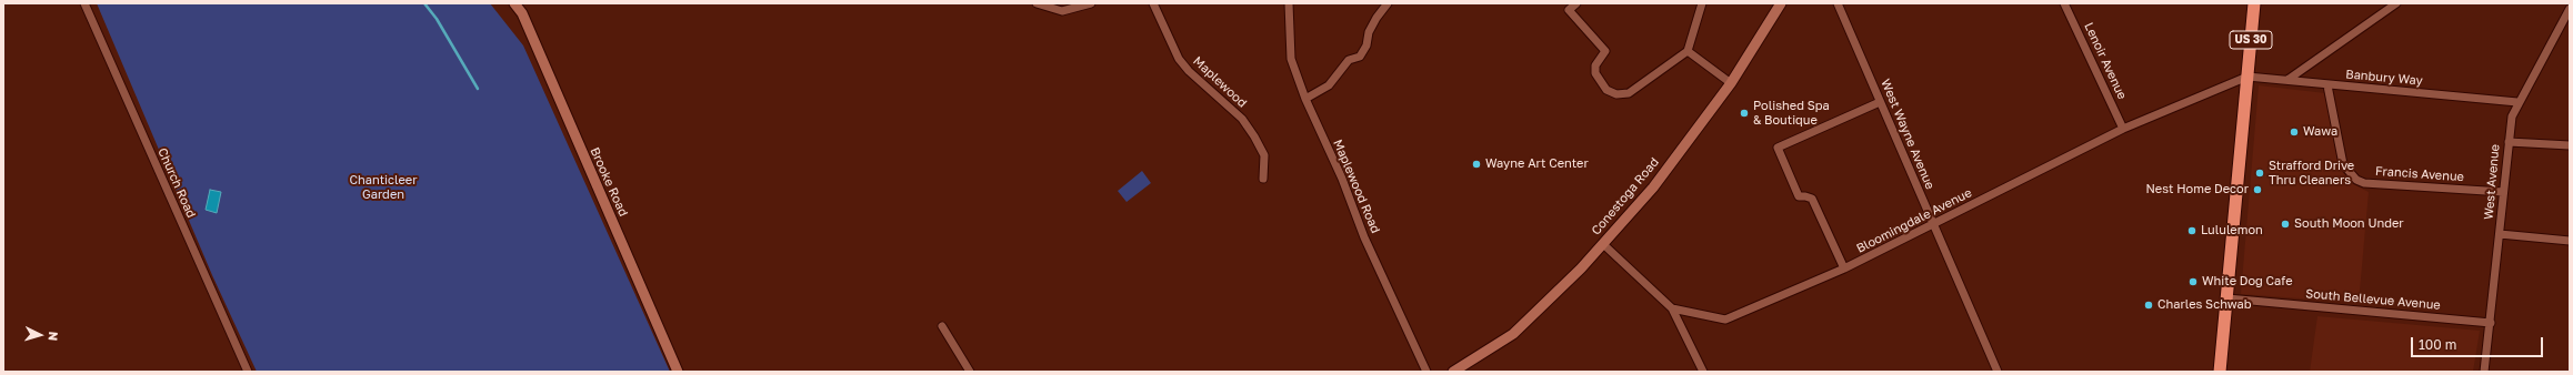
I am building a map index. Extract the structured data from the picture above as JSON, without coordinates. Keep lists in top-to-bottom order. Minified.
{"streets":{"highway":["US 30"],"main road":["Brooke Road","Conestoga Road"],"street":["Lenoir Avenue","Banbury Way","Maplewood","West Wayne Avenue","Francis Avenue","West Avenue","Church Road","Maplewood Road","Bloomingdale Avenue","South Bellevue Avenue"]},"crossings":[["US 30","Banbury Way"],["US 30","Bloomingdale Avenue"],["US 30","South Bellevue Avenue"],["Lenoir Avenue","Bloomingdale Avenue"],["Banbury Way","Francis Avenue"],["Banbury Way","West Avenue"],["Banbury Way","Bloomingdale Avenue"],["West Wayne Avenue","Bloomingdale Avenue"],["Francis Avenue","West Avenue"],["West Avenue","South Bellevue Avenue"]],"parks":["Chanticleer Garden"],"places":["Polished Spa & Boutique","Wawa","Wayne Art Center","Strafford Drive Thru Cleaners","Nest Home Decor","South Moon Under","Lululemon","White Dog Cafe","Charles Schwab"],"scale_bar":"100 m","north":"right"}
